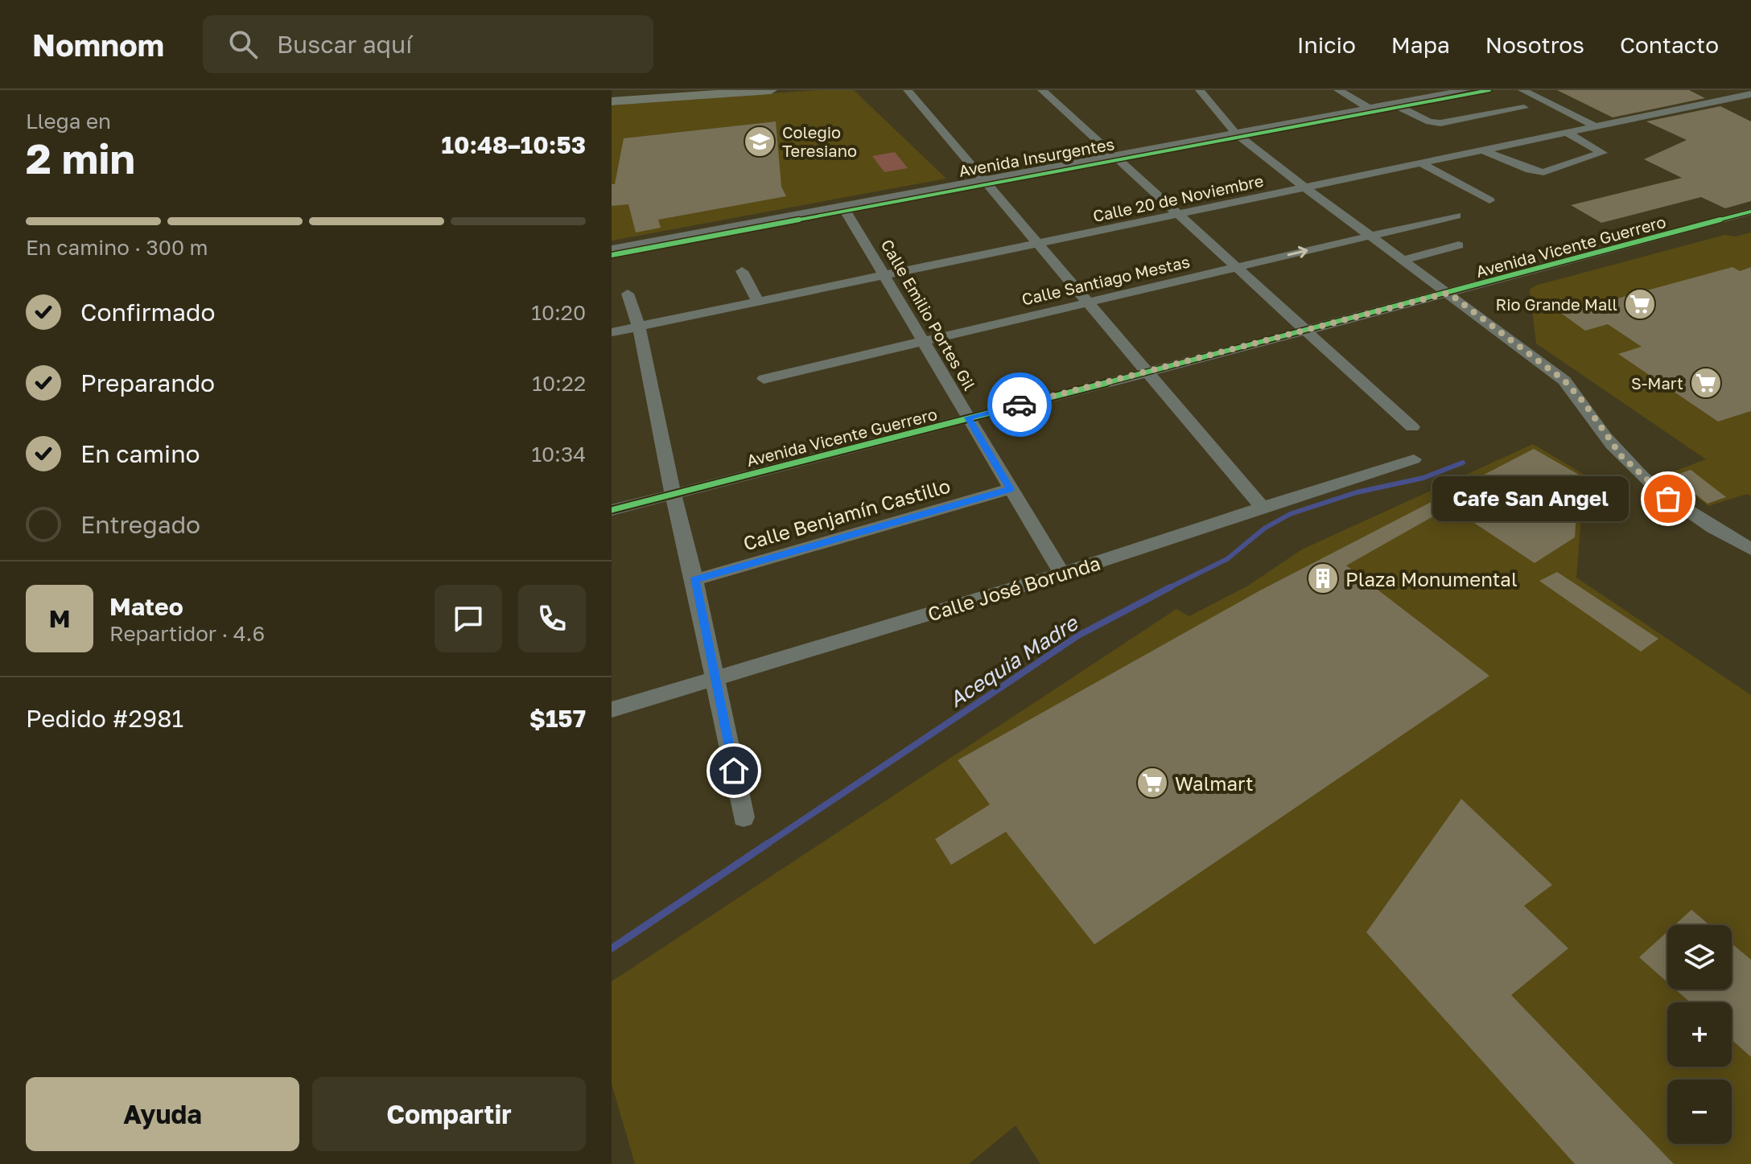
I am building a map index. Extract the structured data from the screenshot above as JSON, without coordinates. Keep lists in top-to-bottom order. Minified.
{"streets":{"street":["Avenida Insurgentes","Calle 20 de Noviembre","Avenida Vicente Guerrero","Calle Santiago Mestas","Calle Emilio Portes Gil","Calle Benjamín Castillo","Calle José Borunda"]},"crossings":[["Avenida Insurgentes","Calle Emilio Portes Gil"],["Calle 20 de Noviembre","Calle Emilio Portes Gil"],["Avenida Vicente Guerrero","Calle Emilio Portes Gil"],["Calle Santiago Mestas","Calle Emilio Portes Gil"],["Calle Emilio Portes Gil","Calle Benjamín Castillo"],["Calle Emilio Portes Gil","Calle José Borunda"]],"water":["Acequia Madre"],"places":{"school or university":["Colegio Teresiano"],"supermarket":["Rio Grande Mall","S-Mart","Walmart"],"other":["Cafe San Angel"],"building":["Plaza Monumental"]},"page":{"header":"Nomnom","search":"Buscar aquí","nav":["Inicio","Mapa","Nosotros","Contacto"],"heading":["2 min","Llega en","10:48–10:53"],"panel":["Mateo","Repartidor · 4.6","Pedido #2981","$157"],"bar":"En camino · 300 m","list":[["Confirmado","10:20"],["Preparando","10:22"],["En camino","10:34"],"Entregado"],"bubble":"Cafe San Angel","round":"M","map_buttons":["+","−"],"buttons":["Ayuda","Compartir"]}}
